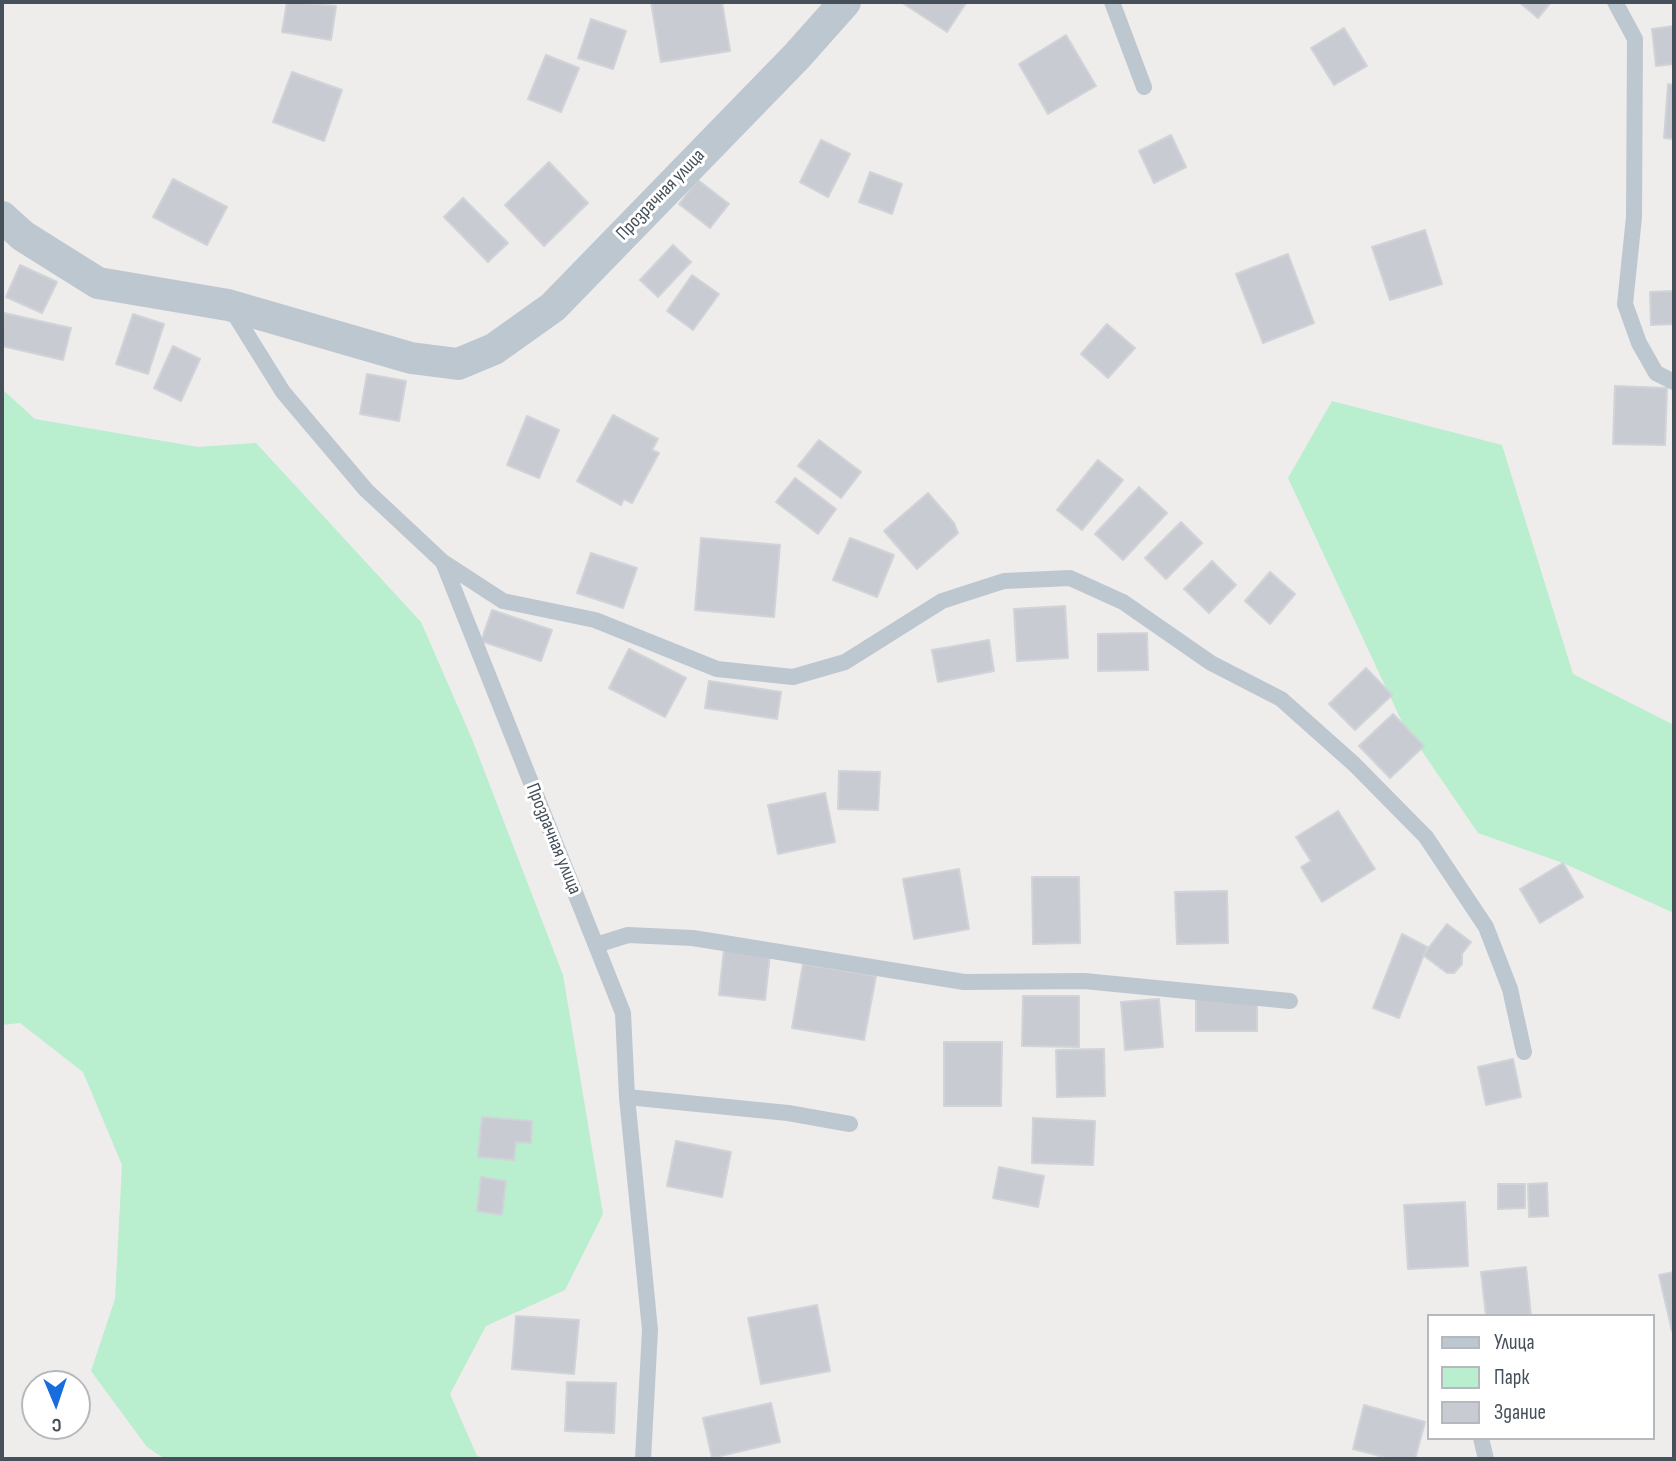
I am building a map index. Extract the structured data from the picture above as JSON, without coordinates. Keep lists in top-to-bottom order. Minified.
{"streets":{"street":["Прозрачная улица"]},"legend":["Улица","Парк","Здание"],"north":"bottom"}
